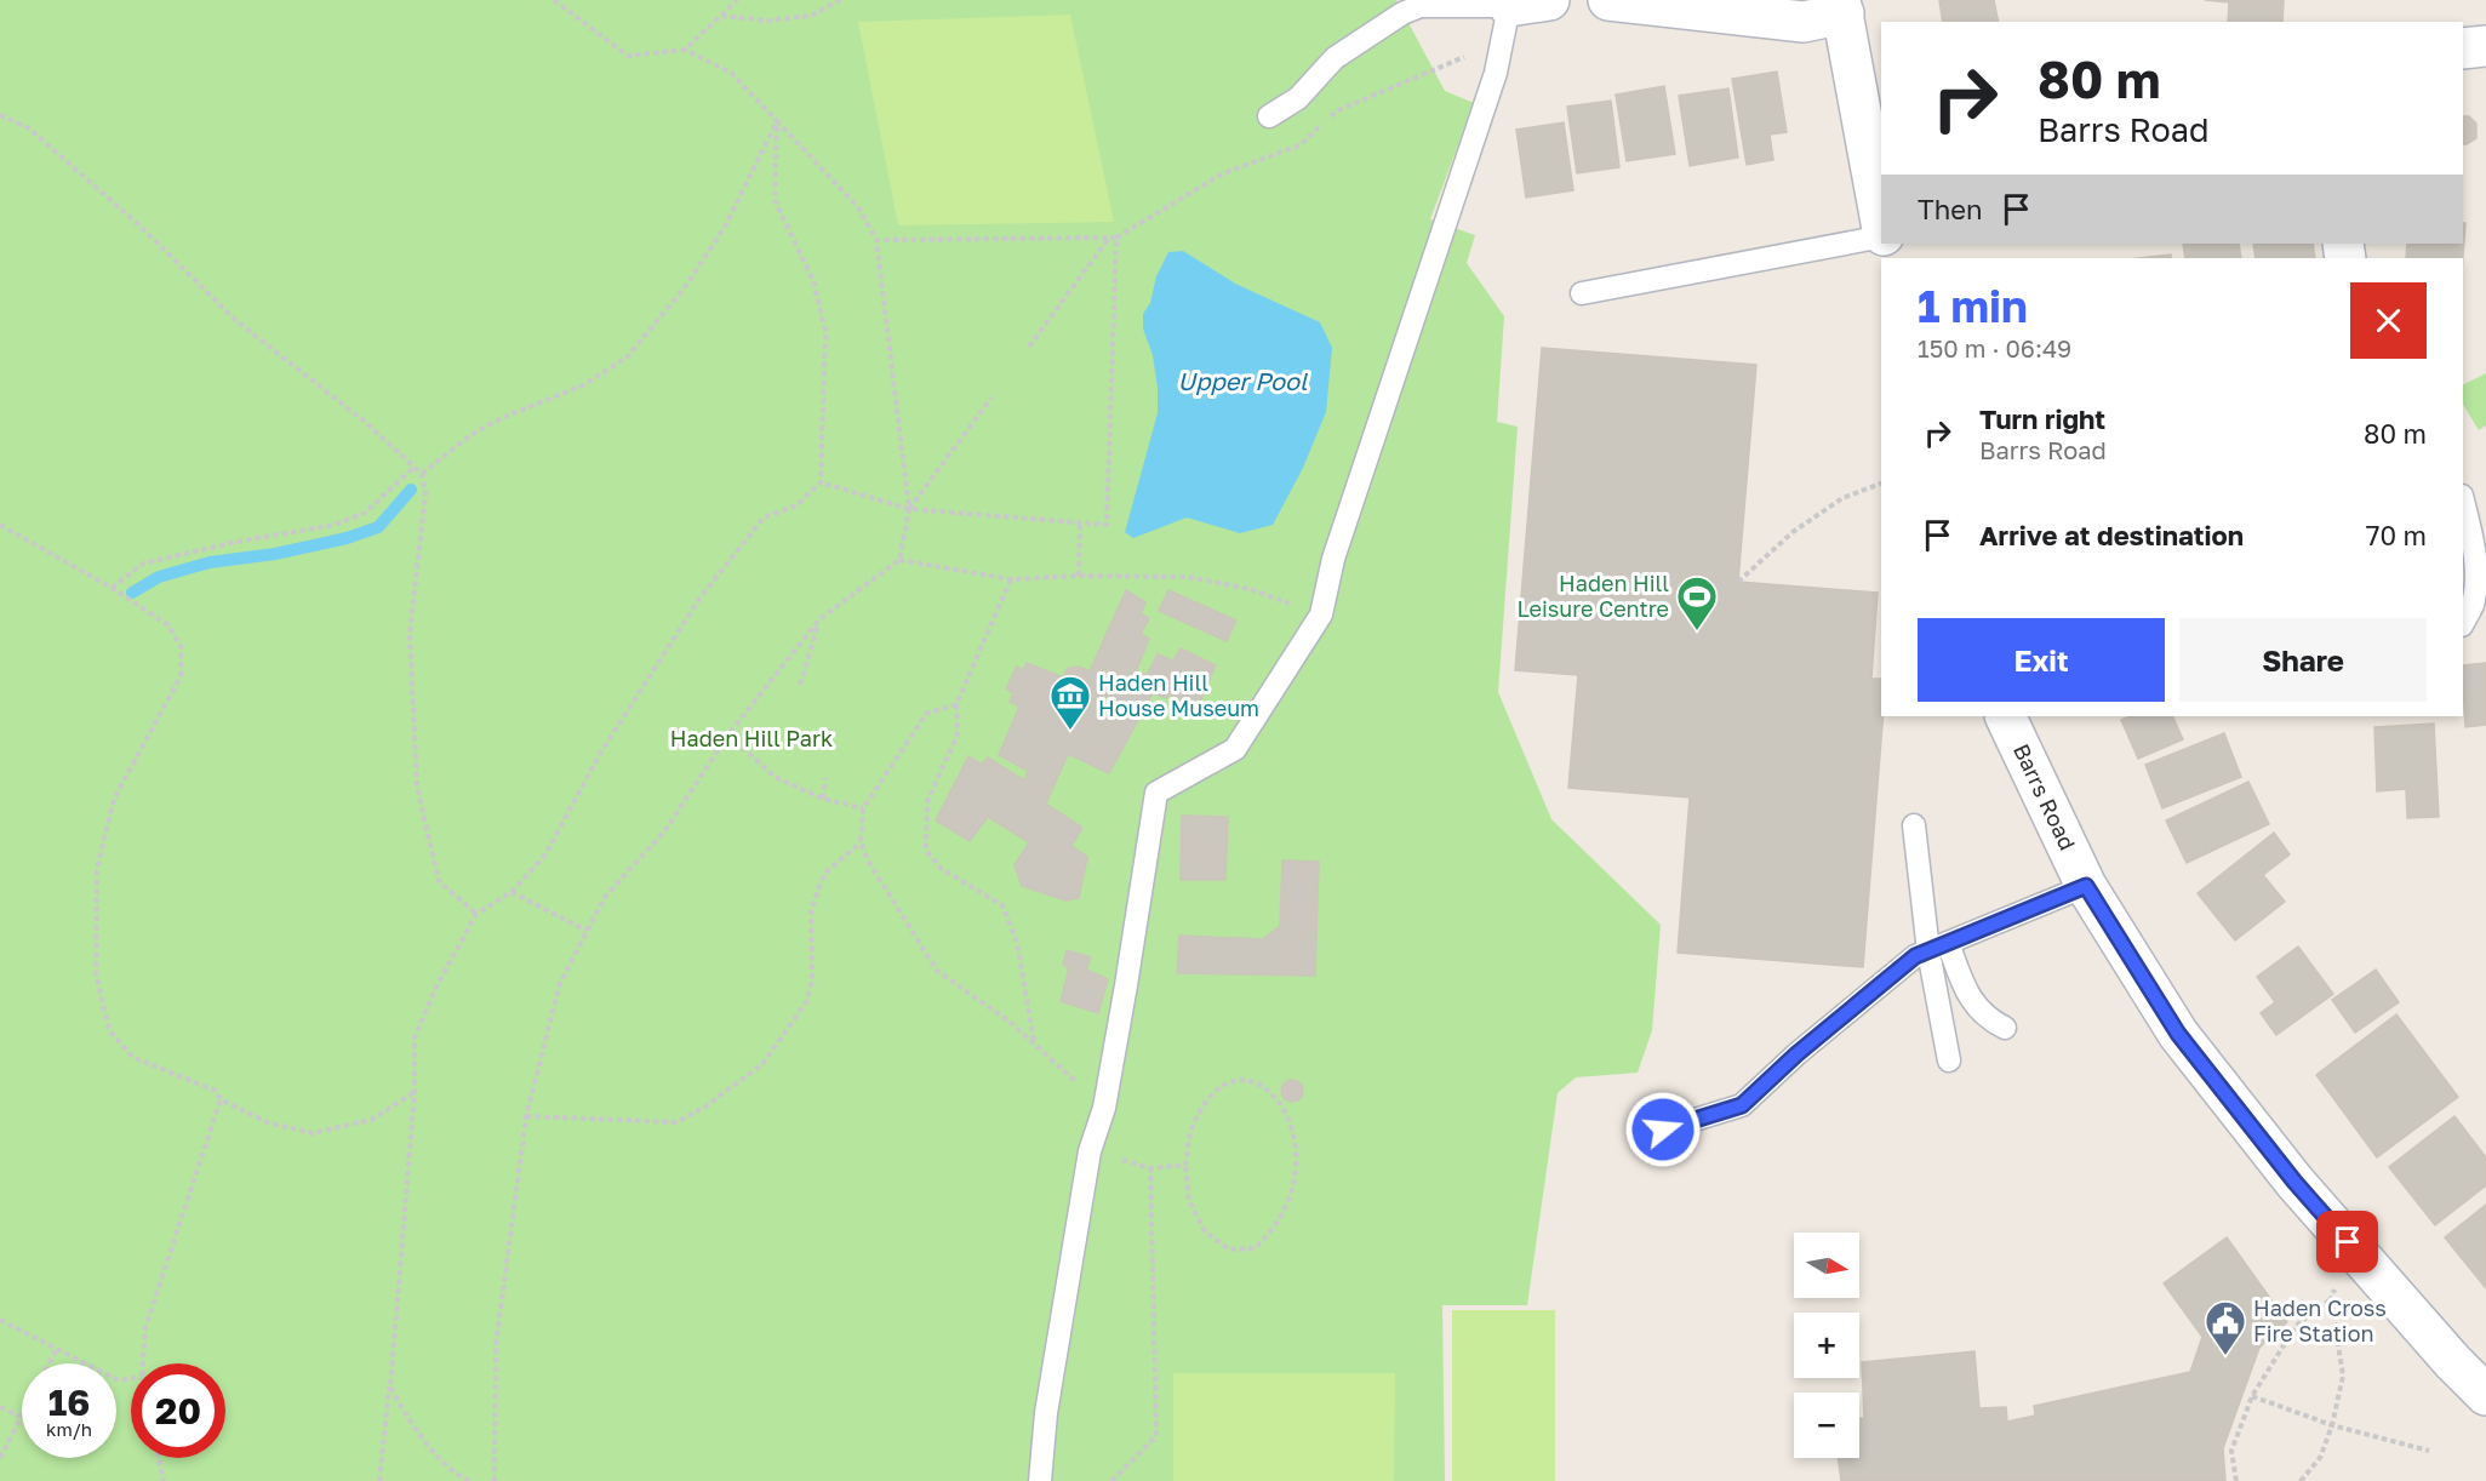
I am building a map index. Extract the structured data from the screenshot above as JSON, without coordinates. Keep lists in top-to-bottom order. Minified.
{"streets":{"street":["Barrs Road"]},"water":["Upper Pool"],"parks":["Haden Hill Park"],"places":{"sports":["Haden Hill Leisure Centre"],"museum":["Haden Hill House Museum"],"public building":["Haden Cross Fire Station"]},"north":"right","page":{"turn":["80 m","Barrs Road"],"then":"Then","heading":["1 min","150 m · 06:49"],"list":[{"name":"Turn right","note":"Barrs Road","value":"80 m"},{"name":"Arrive at destination","value":"70 m"}],"buttons":["Exit","Share"],"map_buttons":["+","−"],"speed":"16 km/h","limit":"20"}}
